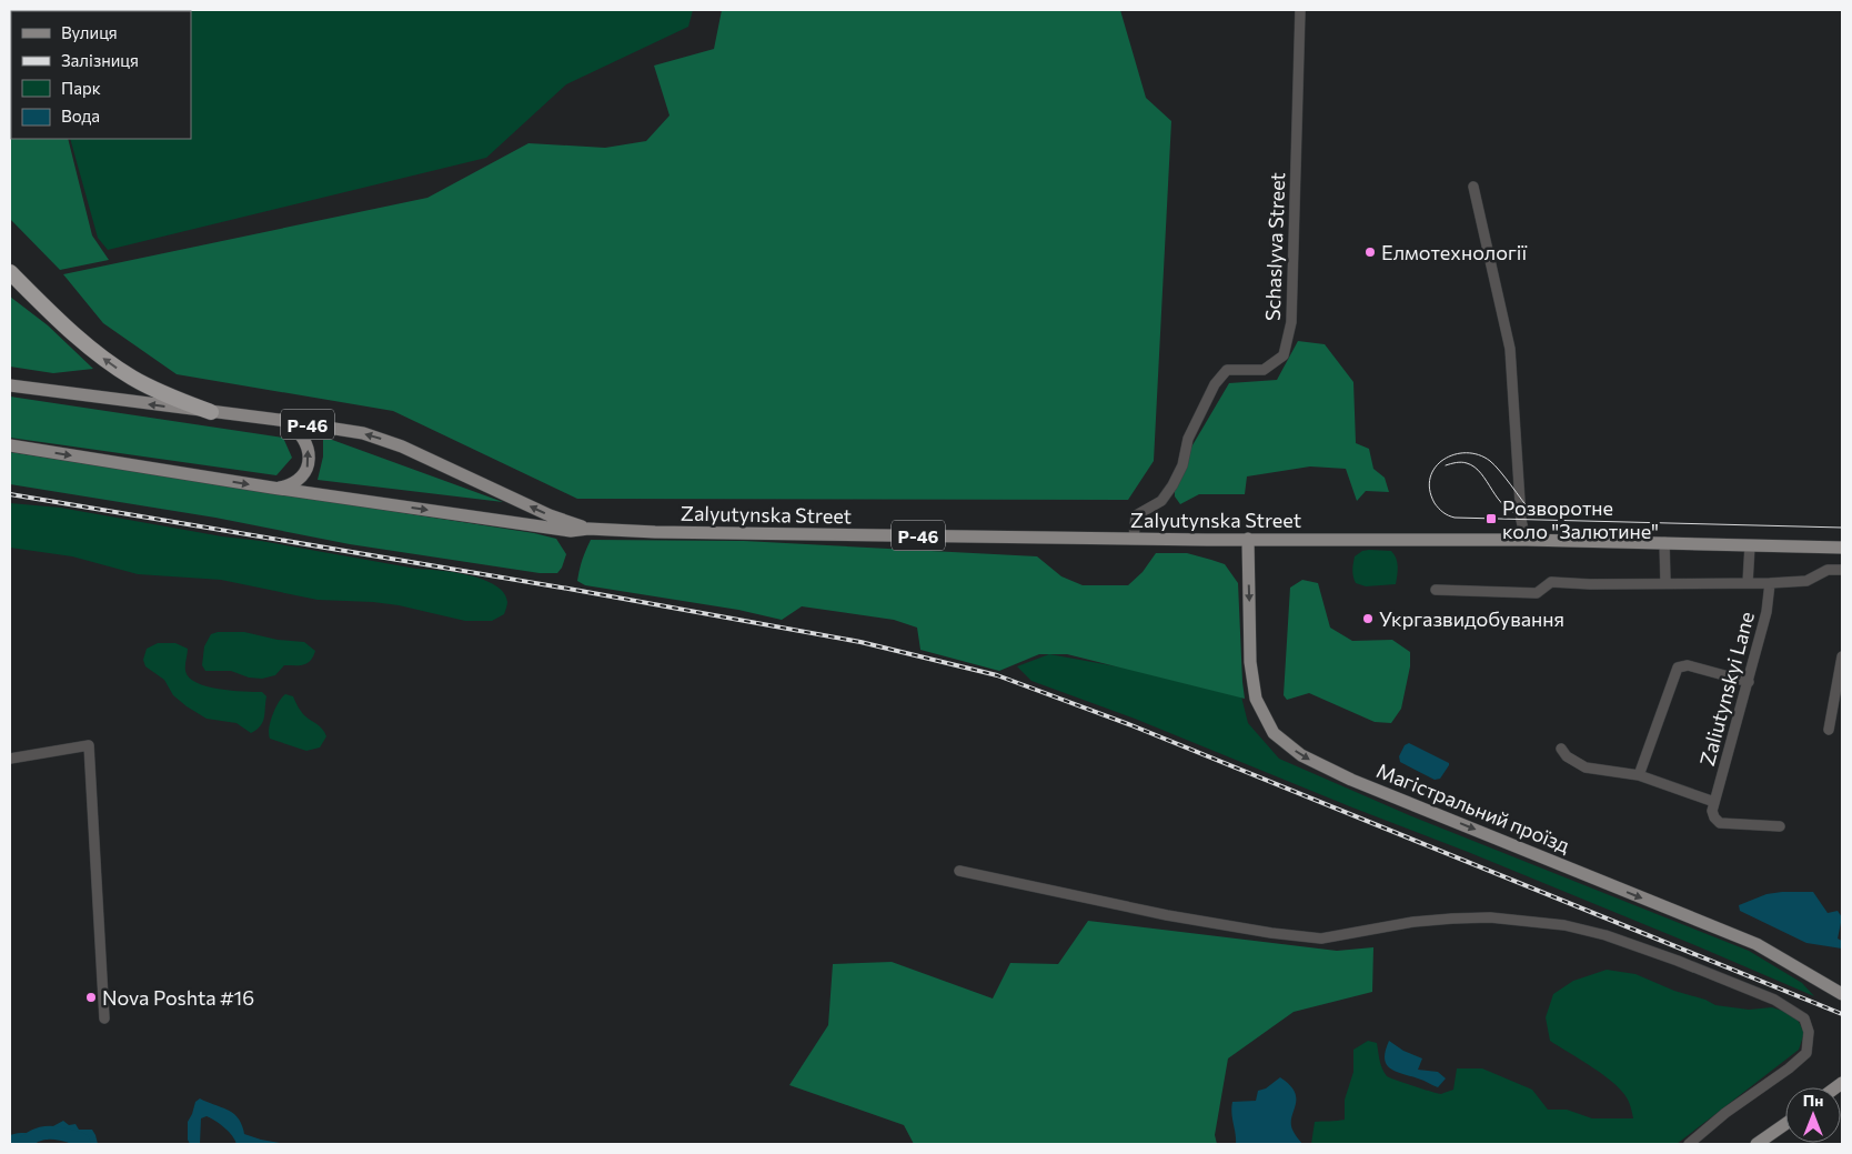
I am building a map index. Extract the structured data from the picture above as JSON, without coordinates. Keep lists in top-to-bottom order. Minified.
{"streets":{"main road":["Р-46","Zalyutynska Street","Магістральний проїзд"],"street":["Schaslyva Street","Zaliutynskyi Lane"]},"crossings":[["Schaslyva Street","Zalyutynska Street"],["Р-46","Zalyutynska Street"],["Zalyutynska Street","Магістральний проїзд"]],"one_way":["Магістральний проїзд"],"places":{"other":["Елмотехнології","Укргазвидобування","Nova Poshta #16"],"transit":["Розворотне коло \"Залютине\""]},"legend":["Вулиця","Залізниця","Парк","Вода"],"north":"top"}
